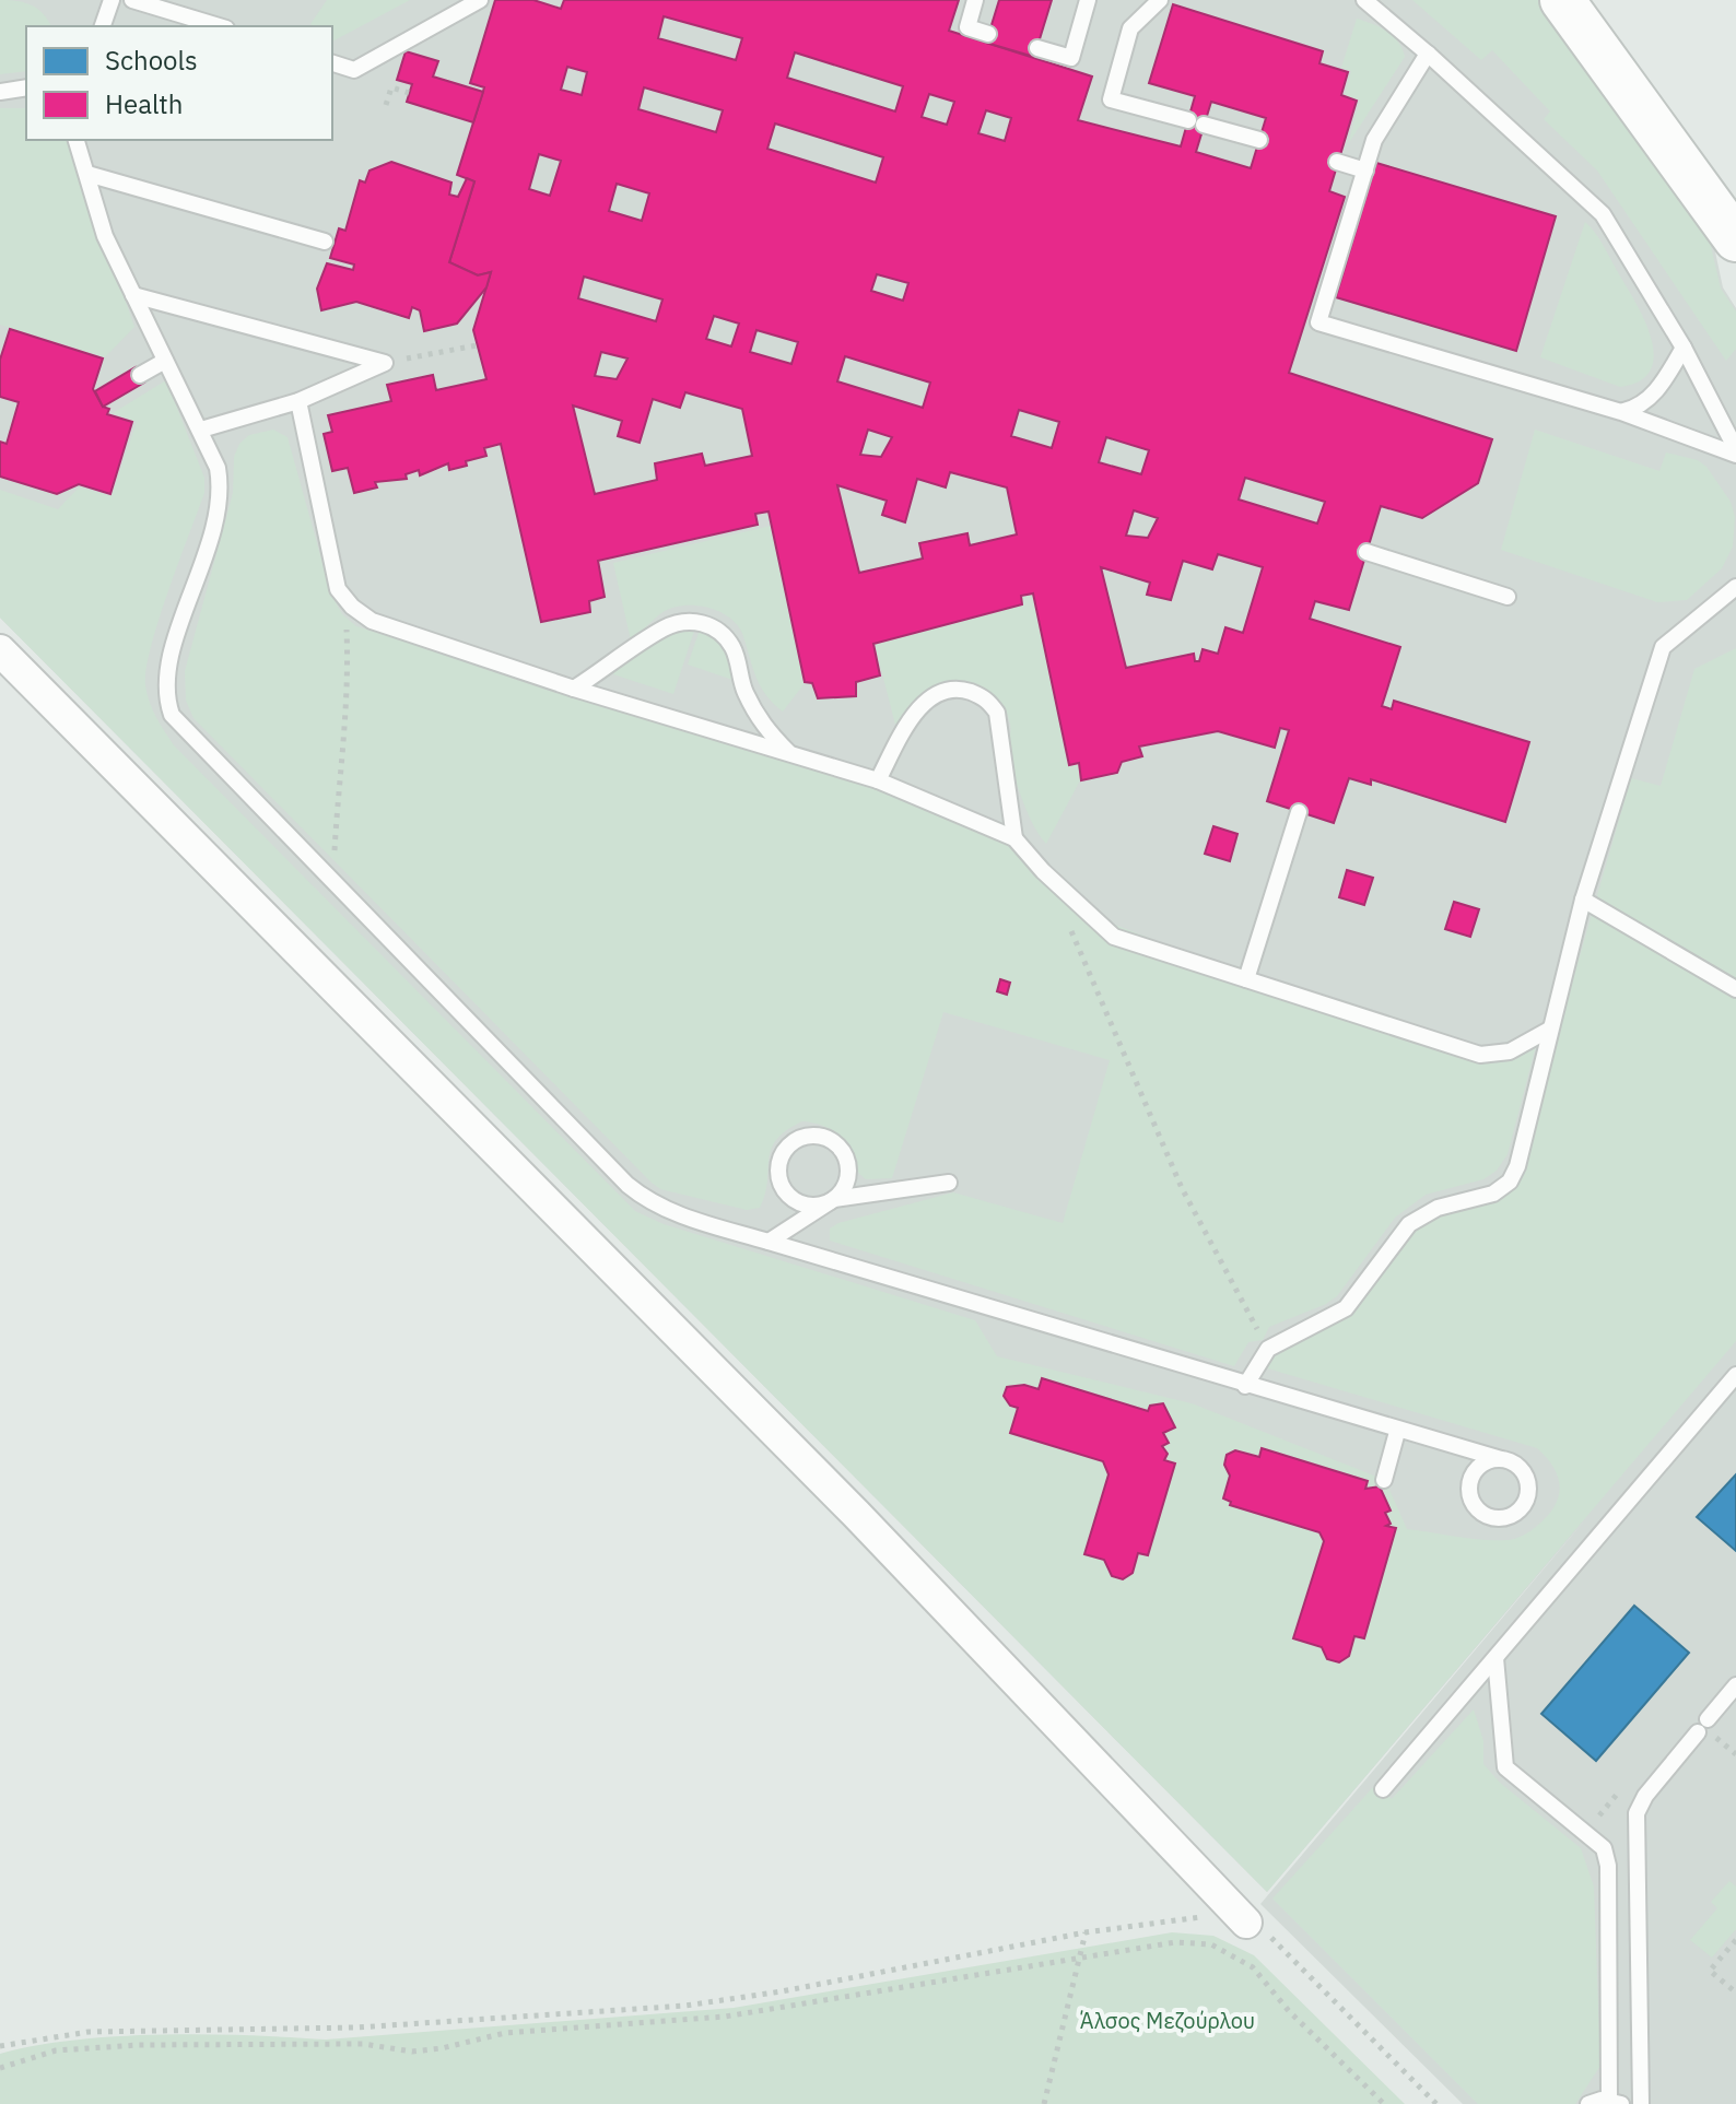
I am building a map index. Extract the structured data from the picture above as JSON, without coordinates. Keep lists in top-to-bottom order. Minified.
{"parks":["Άλσος Μεζούρλου"],"legend":["Schools","Health"]}
